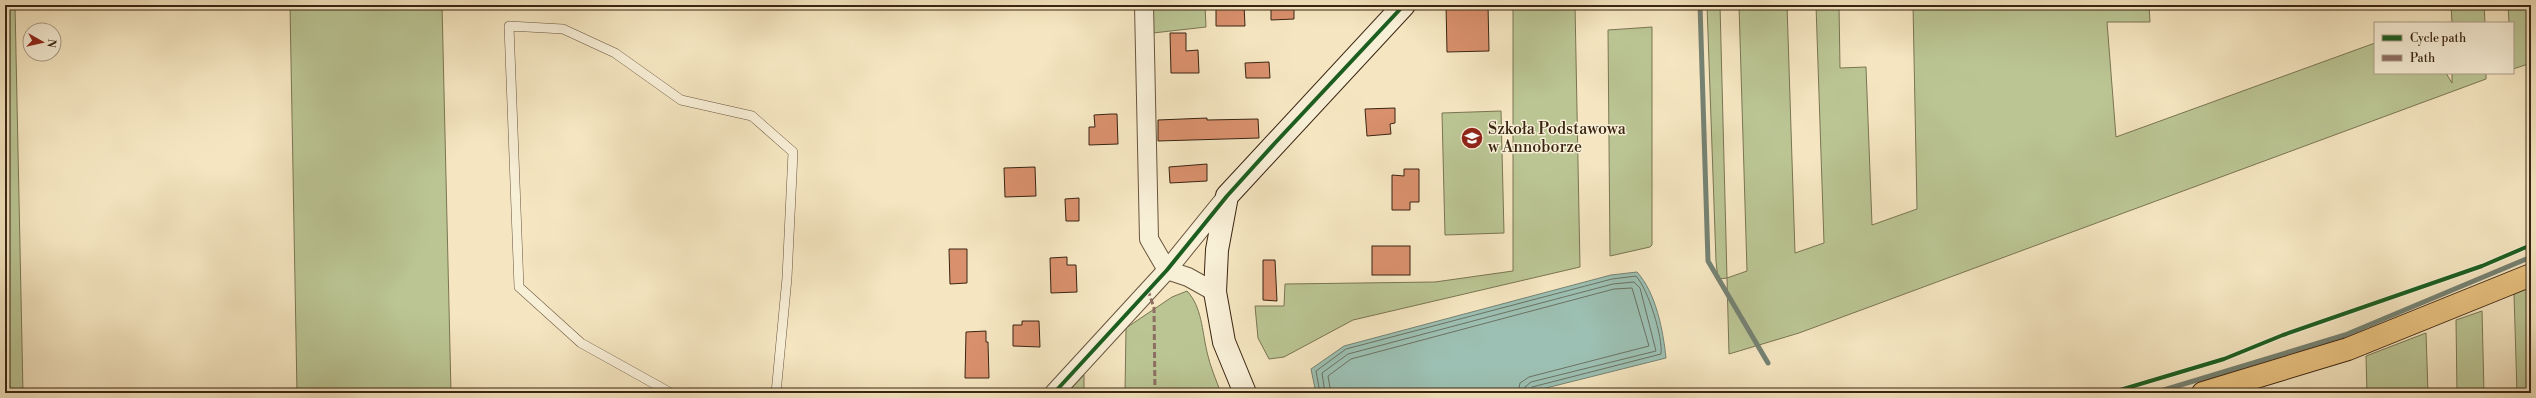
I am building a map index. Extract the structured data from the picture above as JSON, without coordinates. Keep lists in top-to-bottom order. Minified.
{"places":{"school or university":["Szkoła Podstawowa w Annoborze"]},"legend":["Cycle path","Path"],"north":"right"}
